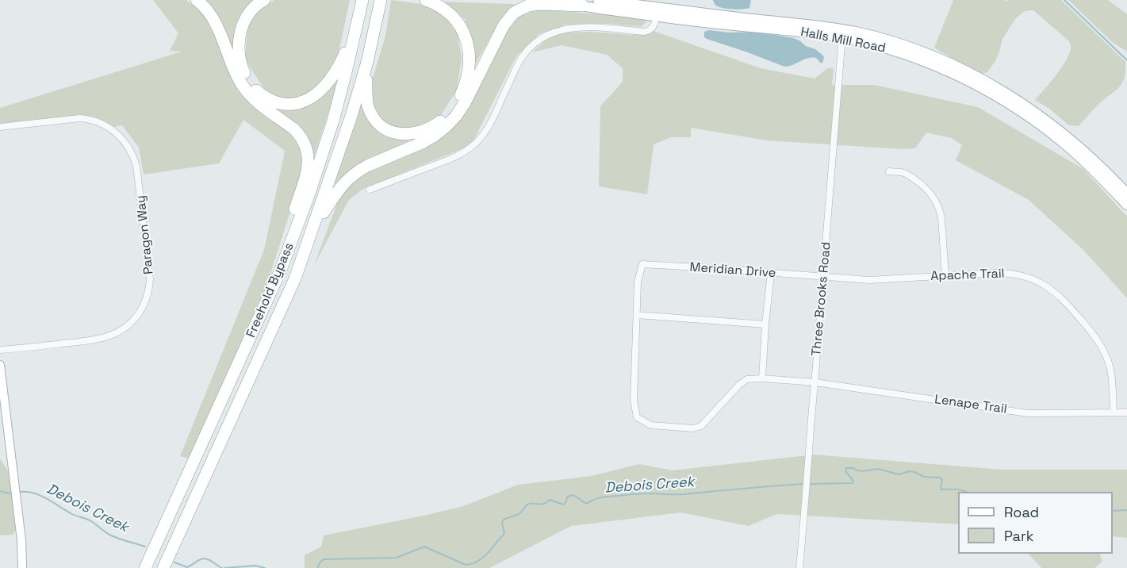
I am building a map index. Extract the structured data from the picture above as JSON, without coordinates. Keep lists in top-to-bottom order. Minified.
{"streets":{"highway":["Freehold Bypass"],"main road":["Halls Mill Road"],"street":["Paragon Way","Meridian Drive","Apache Trail","Three Brooks Road","Lenape Trail"]},"crossings":[["Halls Mill Road","Three Brooks Road"],["Meridian Drive","Apache Trail"],["Meridian Drive","Three Brooks Road"],["Meridian Drive","Lenape Trail"],["Apache Trail","Three Brooks Road"],["Apache Trail","Lenape Trail"],["Three Brooks Road","Lenape Trail"]],"water":["Debois Creek"],"legend":["Road","Park"]}
